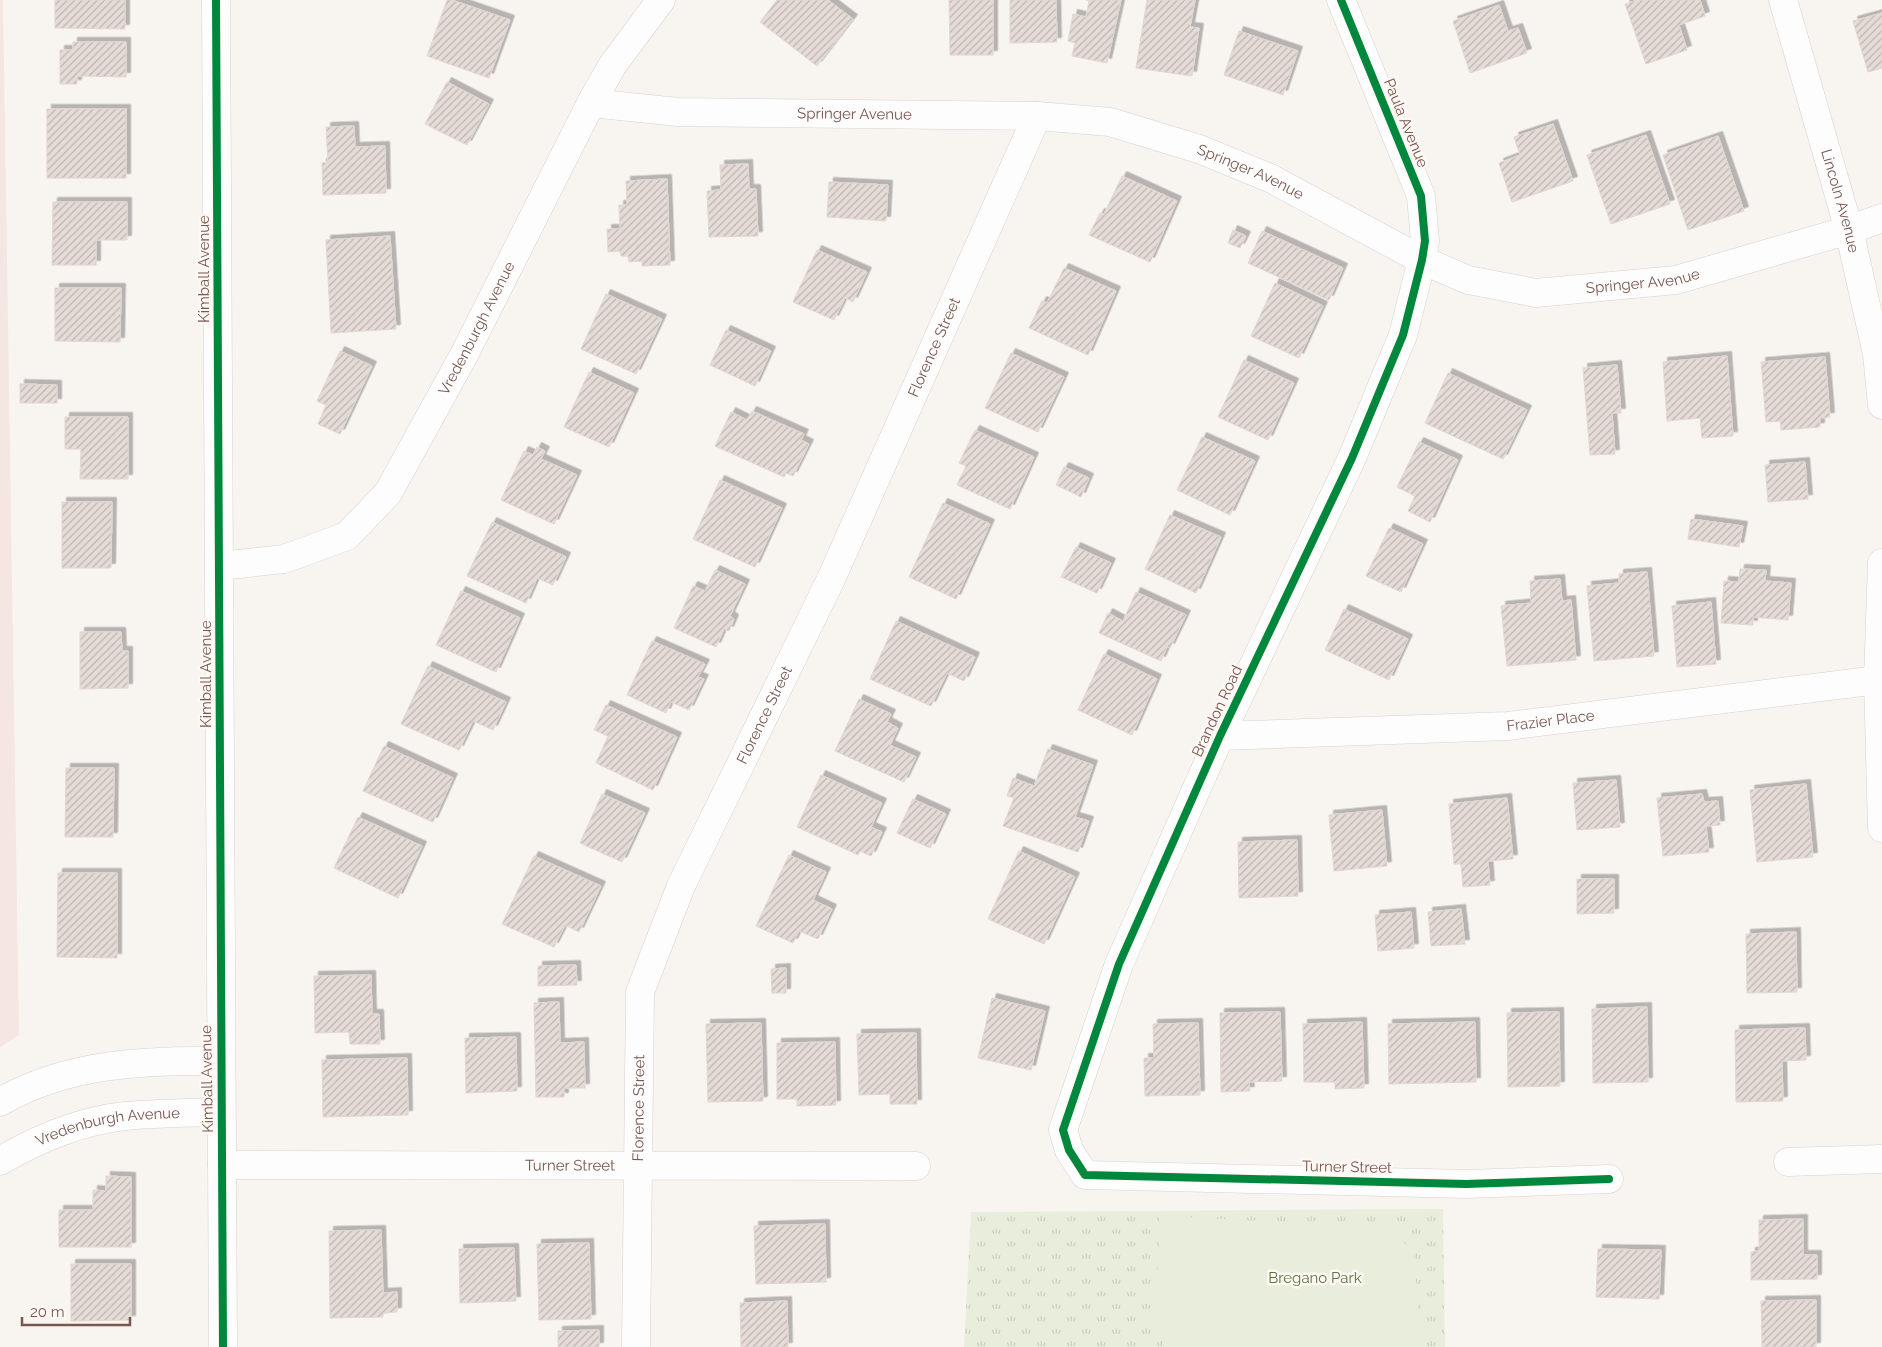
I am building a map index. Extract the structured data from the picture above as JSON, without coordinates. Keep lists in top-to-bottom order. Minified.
{"streets":{"street":["Springer Avenue","Paula Avenue","Lincoln Avenue","Kimball Avenue","Vredenburgh Avenue","Florence Street","Brandon Road","Frazier Place","Turner Street"]},"crossings":[["Springer Avenue","Paula Avenue"],["Springer Avenue","Lincoln Avenue"],["Springer Avenue","Vredenburgh Avenue"],["Springer Avenue","Florence Street"],["Springer Avenue","Brandon Road"],["Paula Avenue","Brandon Road"],["Kimball Avenue","Vredenburgh Avenue"],["Kimball Avenue","Turner Street"],["Florence Street","Turner Street"],["Brandon Road","Frazier Place"],["Brandon Road","Turner Street"]],"parks":["Bregano Park"],"scale_bar":"20 m"}
